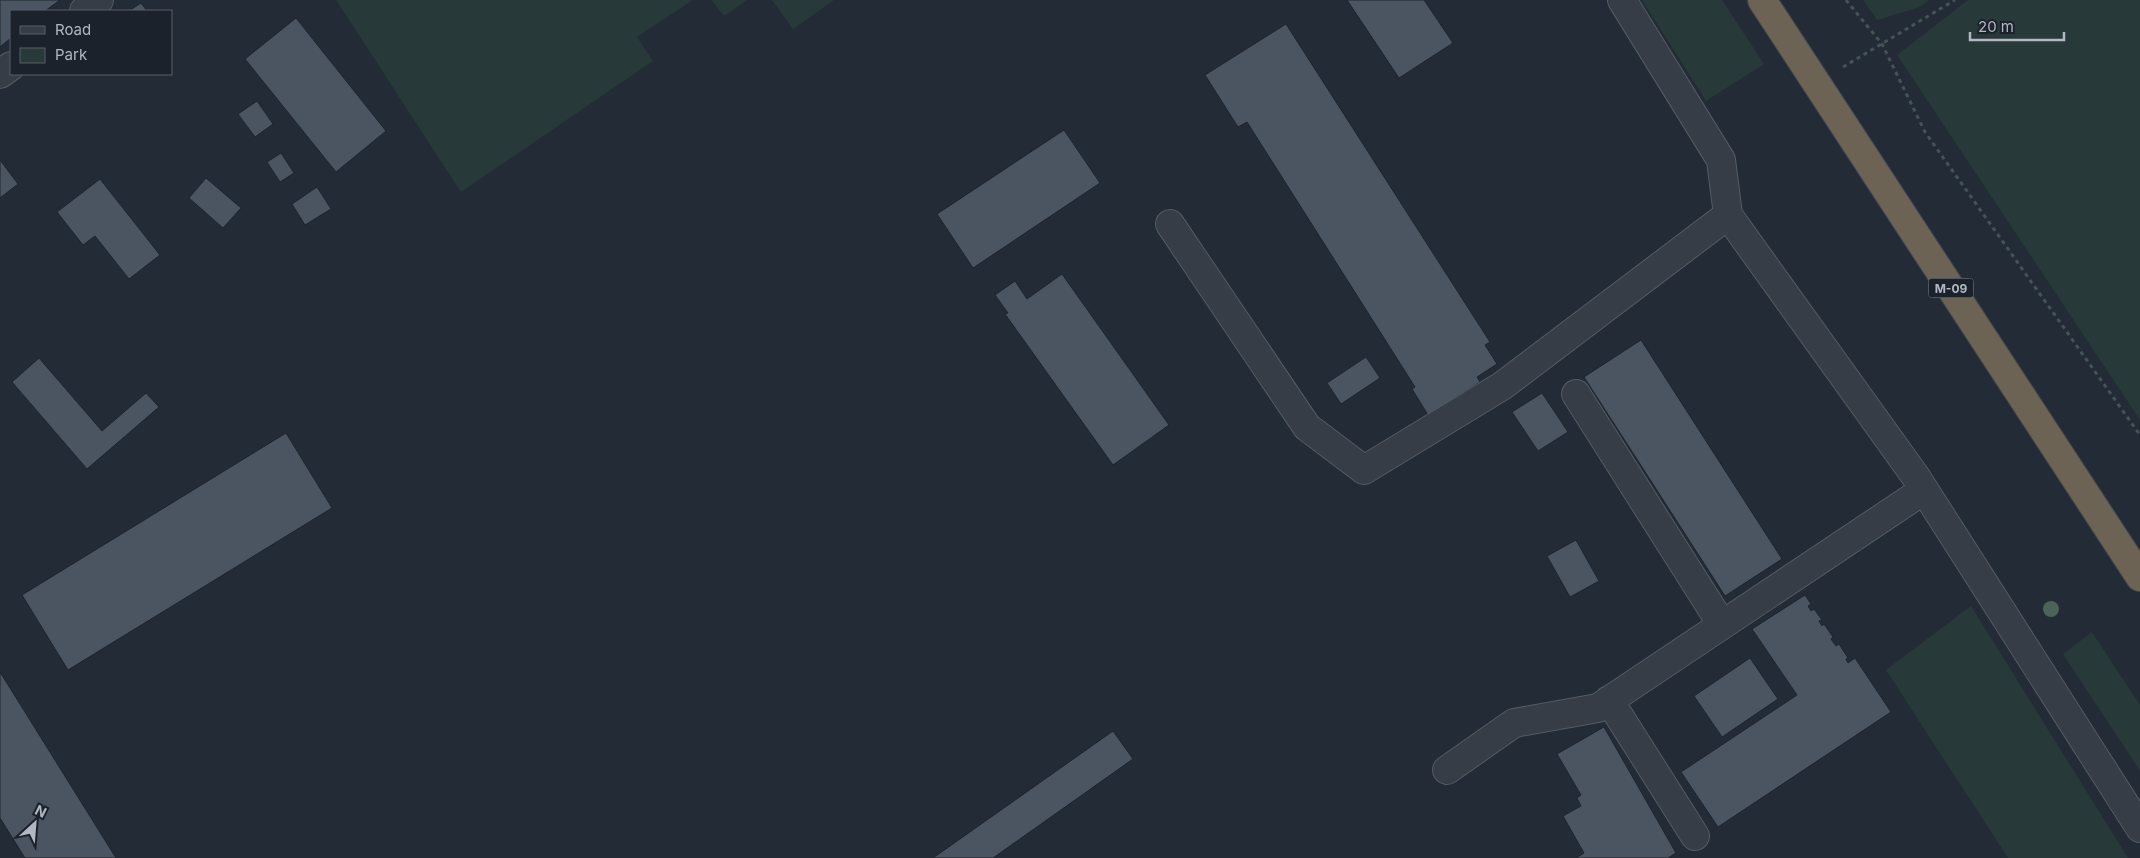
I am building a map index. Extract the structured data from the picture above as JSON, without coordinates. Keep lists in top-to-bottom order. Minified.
{"streets":{"highway":["М-09"]},"legend":["Road","Park"],"scale_bar":"20 m","north":"top right"}
